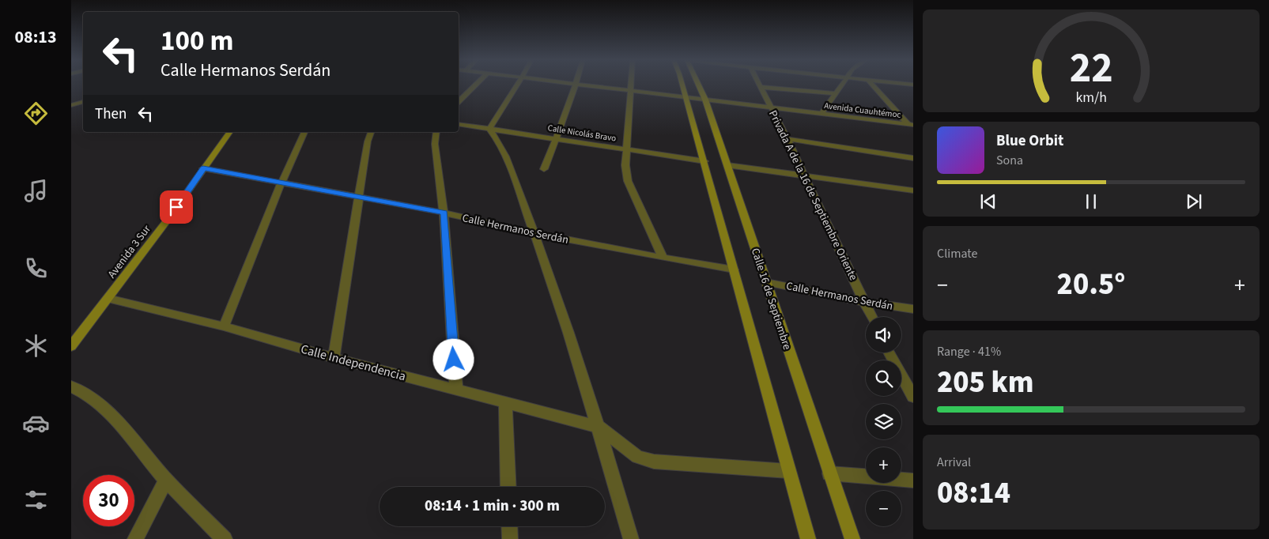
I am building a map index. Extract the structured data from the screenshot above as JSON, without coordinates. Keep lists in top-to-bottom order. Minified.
{"streets":{"main road":["Avenida 3 Sur","Calle 16 de Septiembre"],"street":["Avenida Cuauhtémoc","Calle Nicolás Bravo","Privada A de la 16 de Septiembre Oriente","Calle Hermanos Serdán","Calle Independencia"]},"crossings":[["Avenida Cuauhtémoc","Privada A de la 16 de Septiembre Oriente"],["Avenida Cuauhtémoc","Calle 16 de Septiembre"],["Privada A de la 16 de Septiembre Oriente","Calle Hermanos Serdán"],["Calle Hermanos Serdán","Avenida 3 Sur"],["Calle Hermanos Serdán","Calle 16 de Septiembre"],["Avenida 3 Sur","Calle Independencia"]],"page":{"tabs":"08:13","turn":["100 m","Calle Hermanos Serdán"],"then":"Then","song":["Blue Orbit","Sona"],"tile":["Climate",["Range · 41%","205 km"],["Arrival","08:14"]],"heat":["−","20.5°","+"],"map_buttons":["+","−"],"limit":"30","trip":"08:14 · 1 min · 300 m","gauge":["22","km/h"]}}
